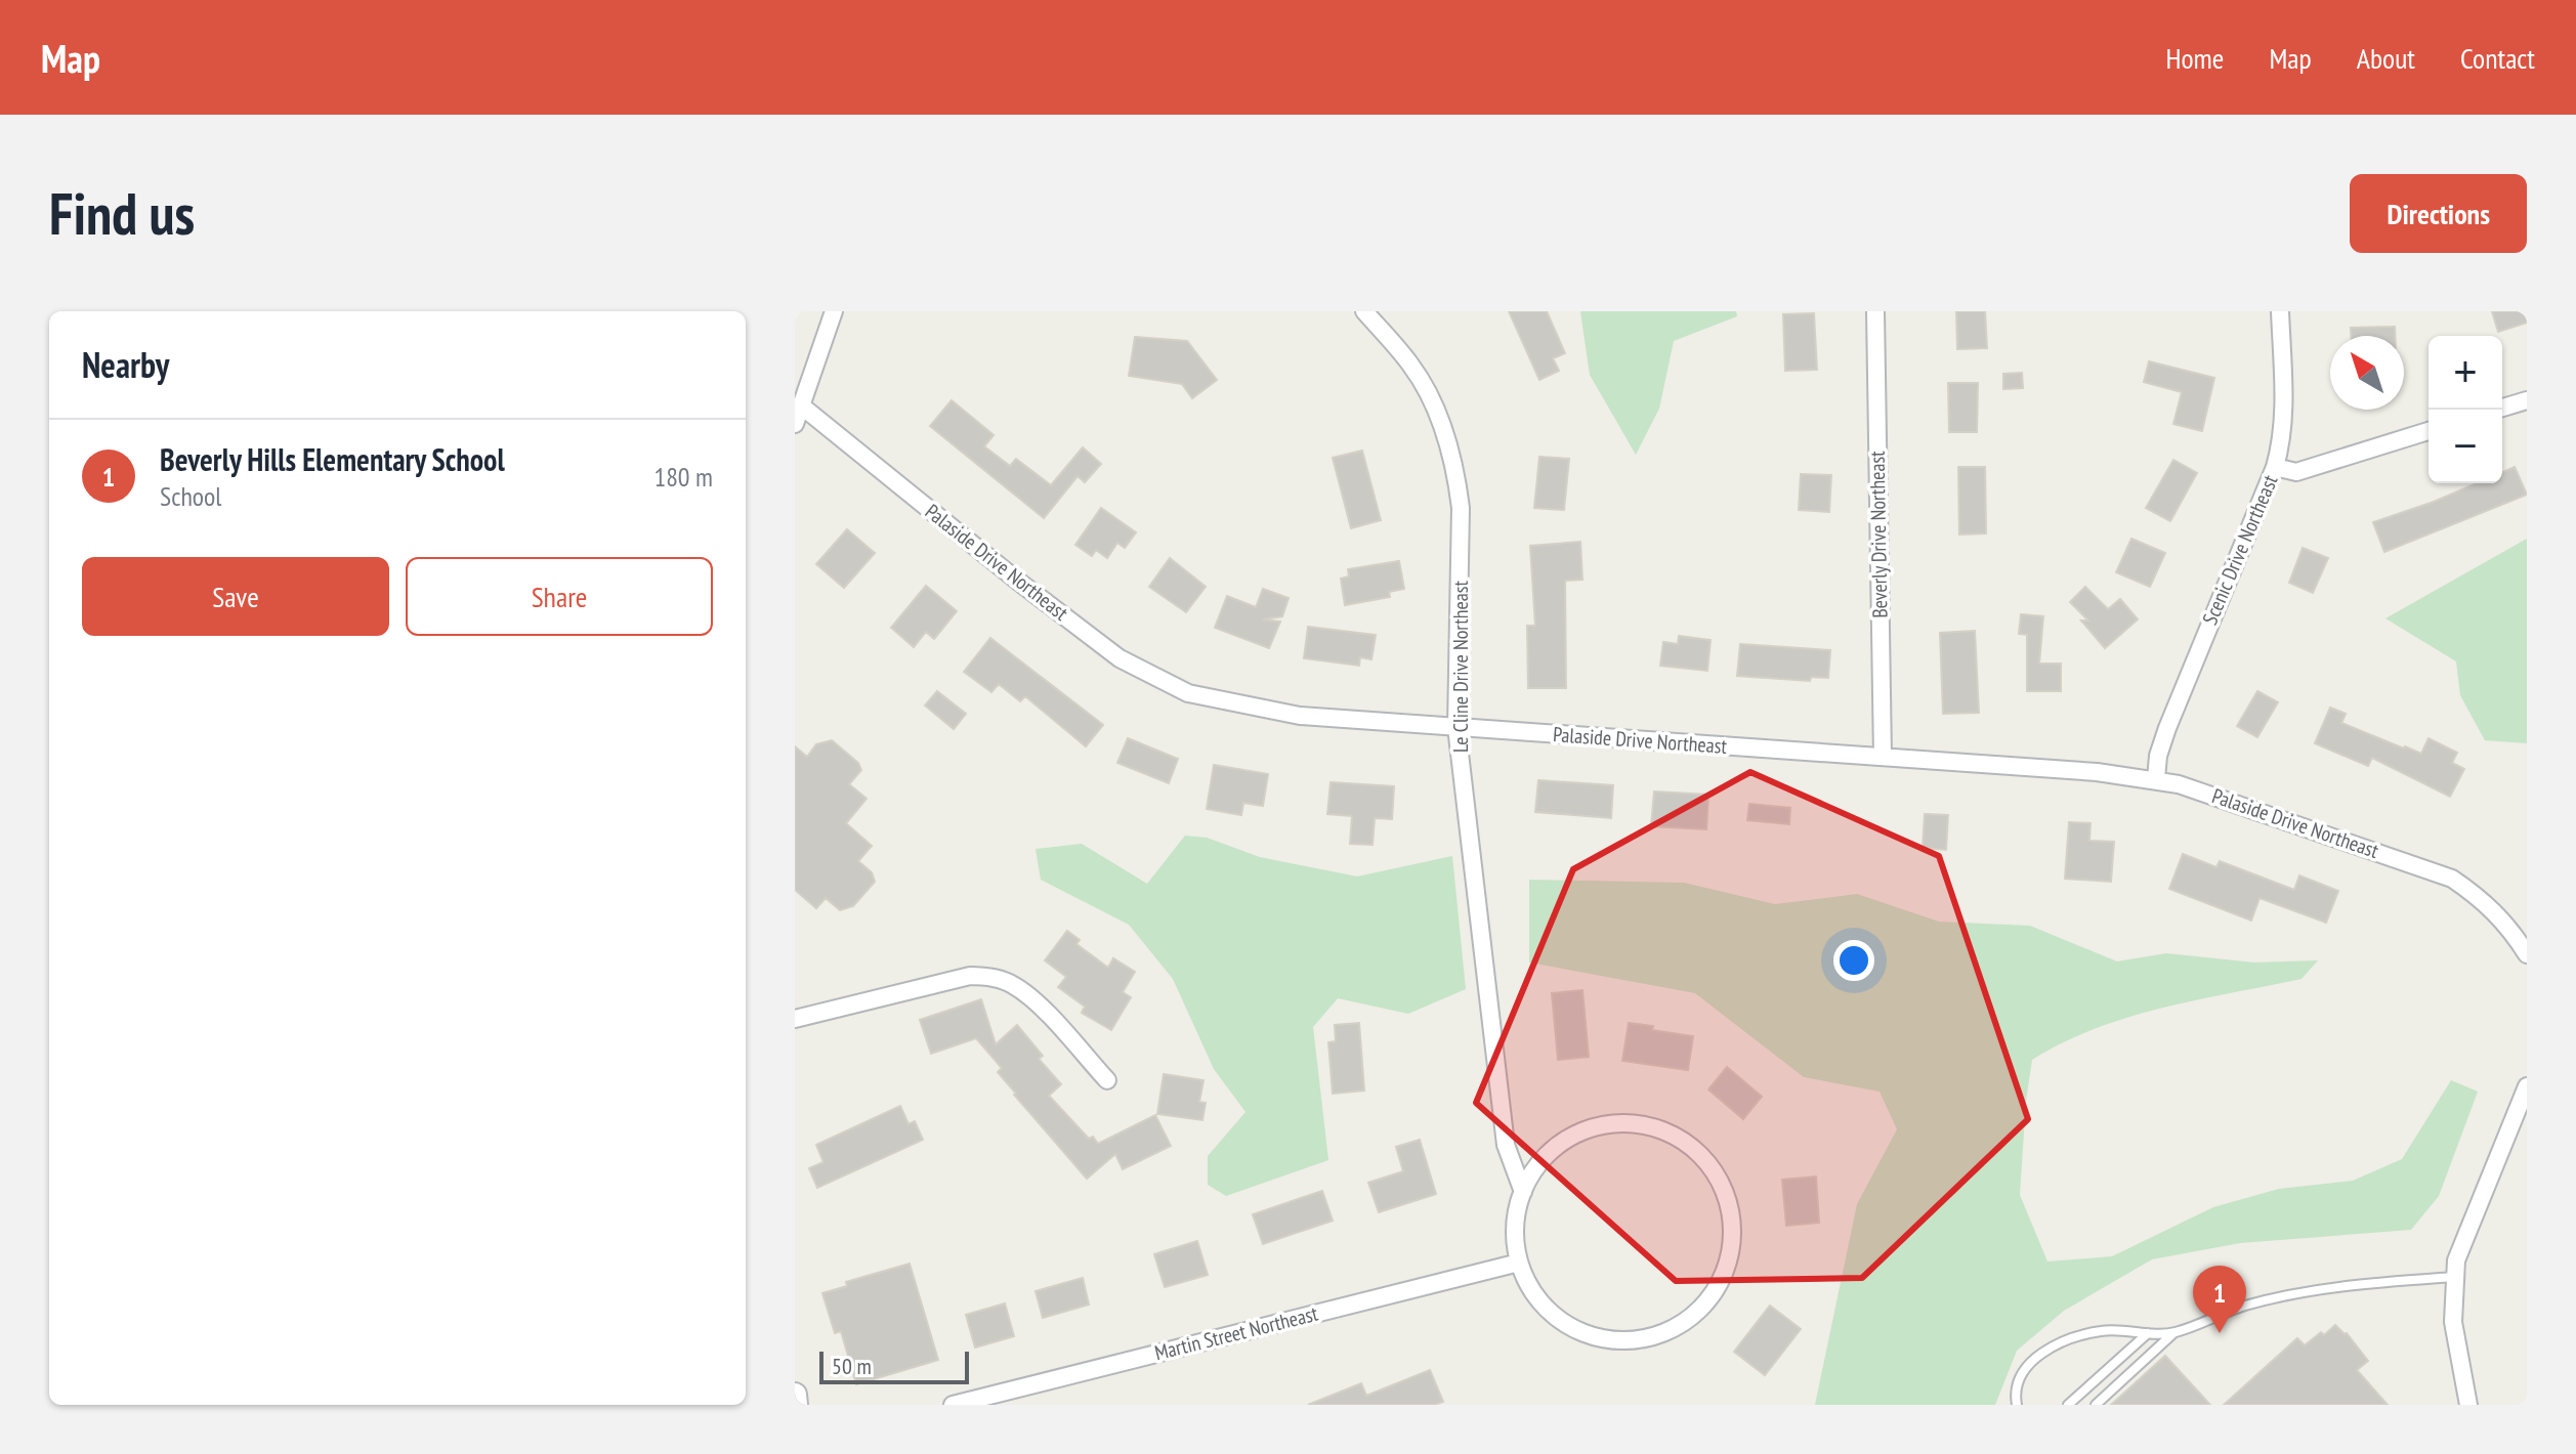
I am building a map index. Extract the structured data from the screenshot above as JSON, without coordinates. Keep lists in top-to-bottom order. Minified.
{"streets":{"street":["Beverly Drive Northeast","Scenic Drive Northeast","Palaside Drive Northeast","Le Cline Drive Northeast","Martin Street Northeast"]},"crossings":[["Beverly Drive Northeast","Palaside Drive Northeast"],["Scenic Drive Northeast","Palaside Drive Northeast"],["Palaside Drive Northeast","Le Cline Drive Northeast"],["Le Cline Drive Northeast","Martin Street Northeast"]],"scale_bar":"50 m","north":"top left","page":{"header":"Map","nav":["Home","Map","About","Contact"],"buttons":["Directions",["Save","Share"]],"title":"Find us","heading":"Nearby","map_buttons":["+","−"],"list":[{"mark":"1","name":"Beverly Hills Elementary School","note":"School","value":"180 m"}],"pins":"1","scale":"50 m"}}
